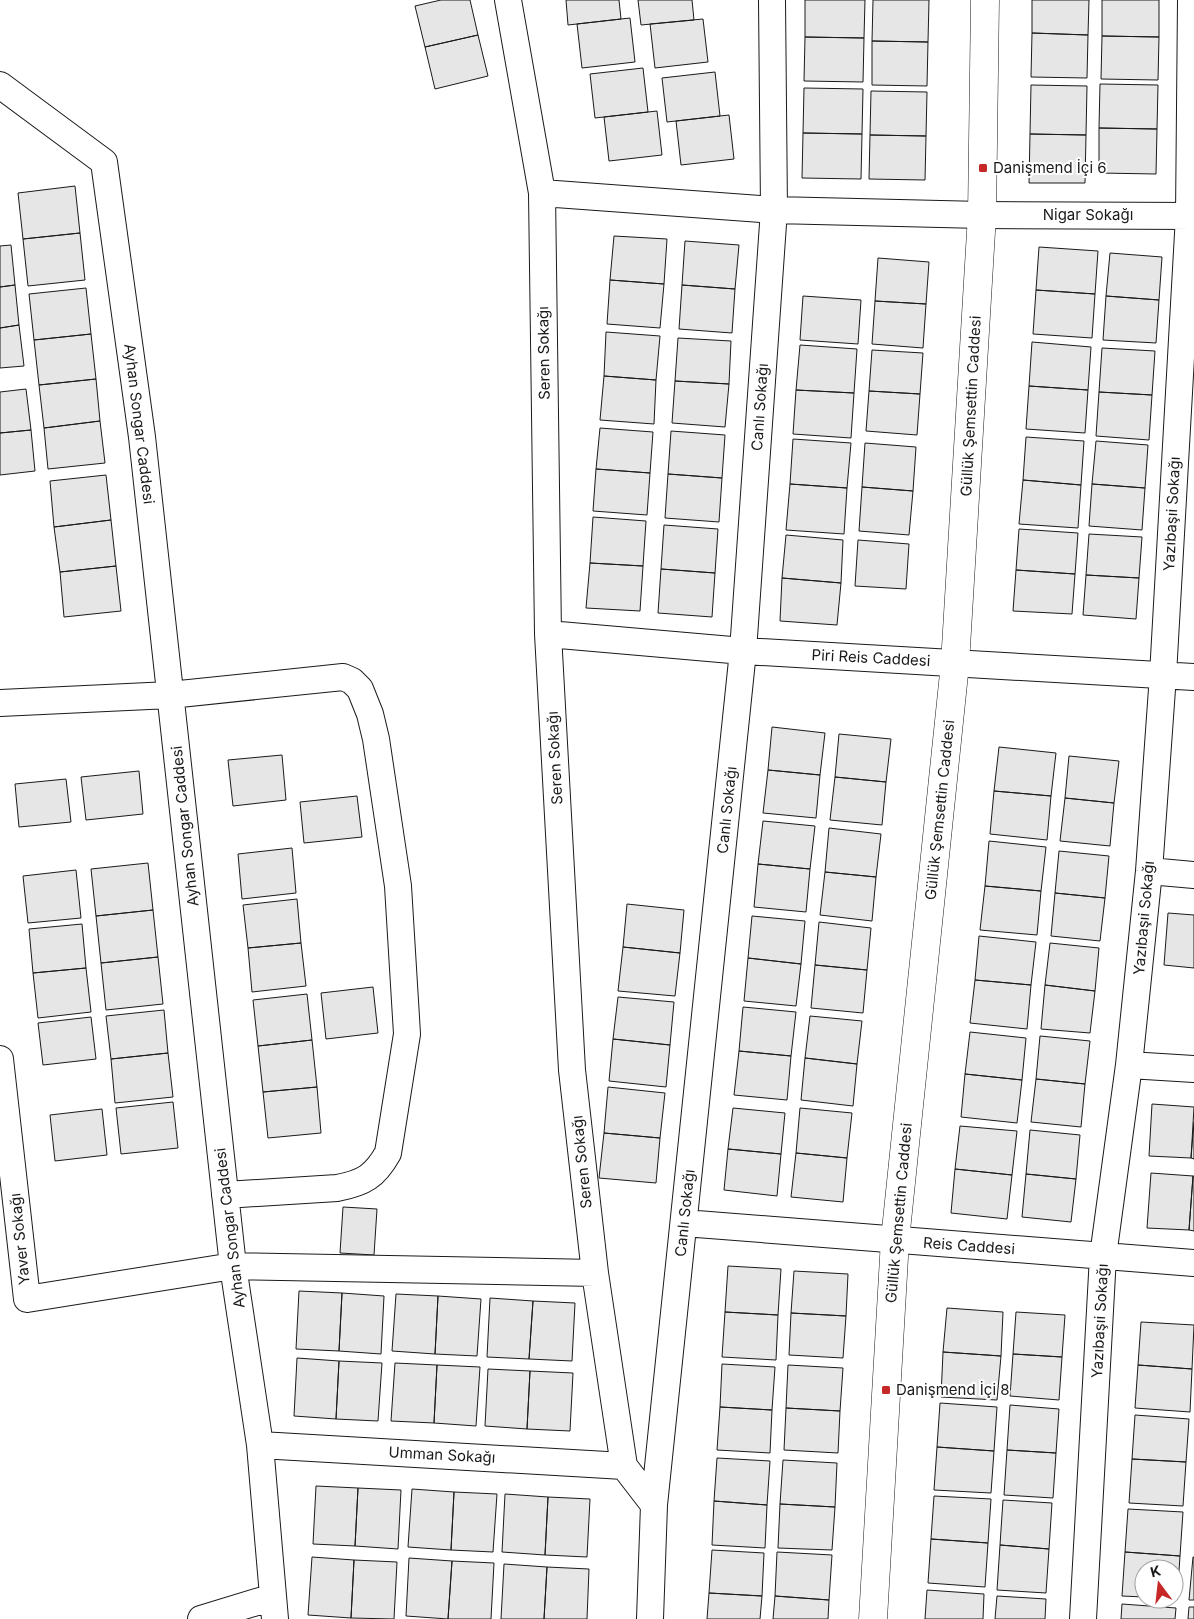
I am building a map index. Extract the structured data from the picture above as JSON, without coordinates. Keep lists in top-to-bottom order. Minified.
{"streets":{"street":["Nigar Sokağı","Seren Sokağı","Güllük Şemsettin Caddesi","Canlı Sokağı","Ayhan Songar Caddesi","Yazıbaşıi Sokağı","Piri Reis Caddesi","Yaver Sokağı","Reis Caddesi","Umman Sokağı"]},"crossings":[["Nigar Sokağı","Seren Sokağı"],["Nigar Sokağı","Güllük Şemsettin Caddesi"],["Nigar Sokağı","Canlı Sokağı"],["Nigar Sokağı","Yazıbaşıi Sokağı"],["Seren Sokağı","Canlı Sokağı"],["Seren Sokağı","Piri Reis Caddesi"],["Seren Sokağı","Umman Sokağı"],["Güllük Şemsettin Caddesi","Piri Reis Caddesi"],["Güllük Şemsettin Caddesi","Reis Caddesi"],["Canlı Sokağı","Piri Reis Caddesi"],["Canlı Sokağı","Reis Caddesi"],["Ayhan Songar Caddesi","Yaver Sokağı"],["Ayhan Songar Caddesi","Umman Sokağı"],["Yazıbaşıi Sokağı","Piri Reis Caddesi"],["Yazıbaşıi Sokağı","Reis Caddesi"]],"places":{"transit":["Danişmend İçi 6","Danişmend İçi 8"]},"north":"top"}
